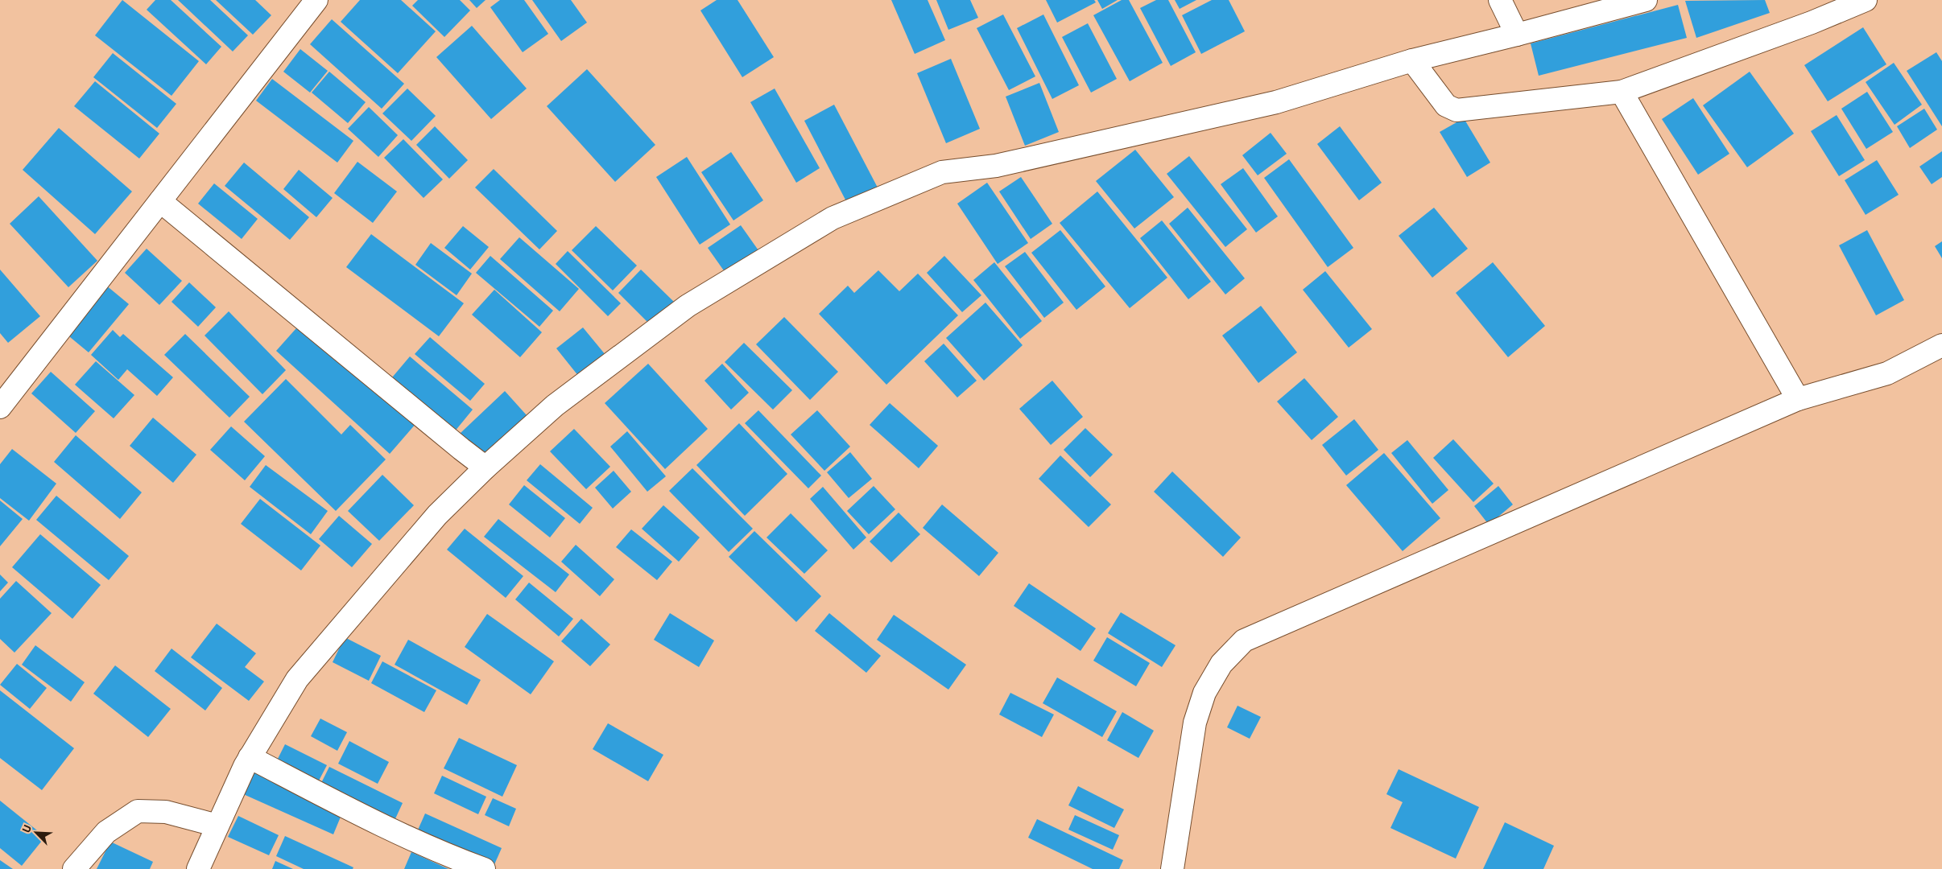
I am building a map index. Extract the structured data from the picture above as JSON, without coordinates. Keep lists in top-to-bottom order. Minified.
{"north":"top left"}
